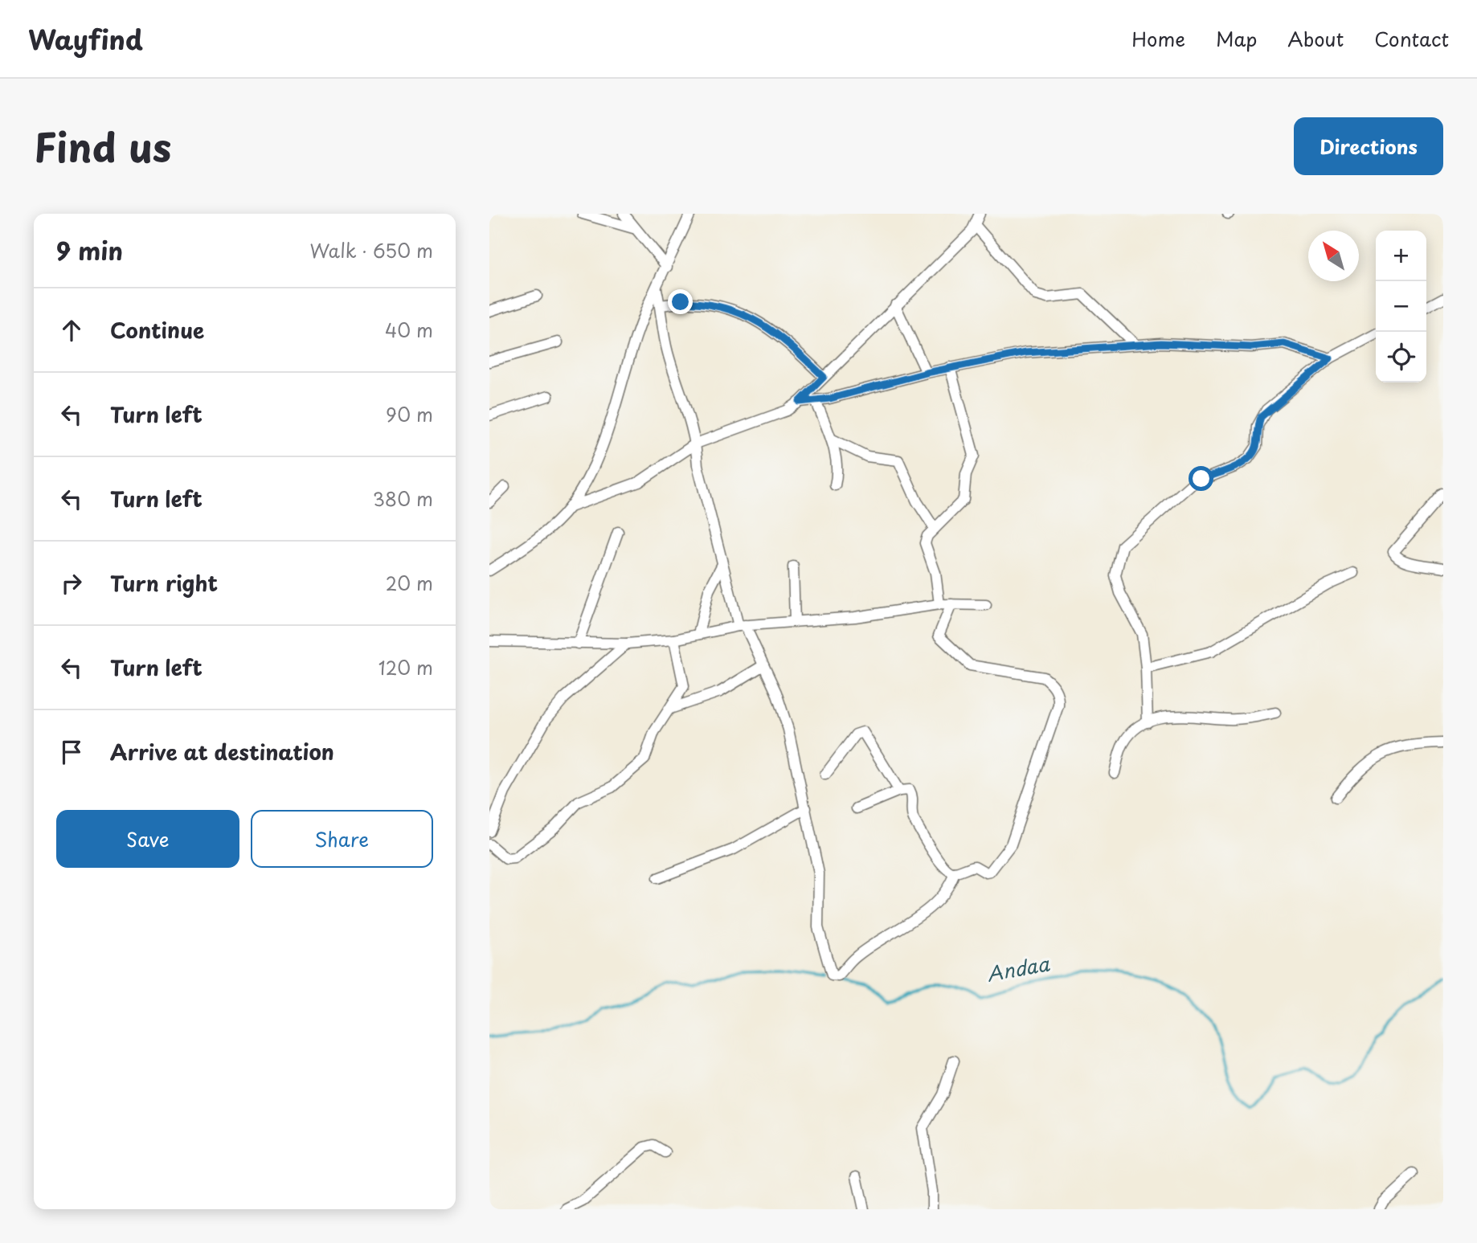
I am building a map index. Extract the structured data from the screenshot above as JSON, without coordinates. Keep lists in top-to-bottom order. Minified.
{"water":["Andaa"],"north":"top left","page":{"header":"Wayfind","nav":["Home","Map","About","Contact"],"title":"Find us","buttons":["Directions",["Save","Share"]],"heading":["9 min","Walk · 650 m"],"map_buttons":["+","−"],"list":[["Continue","40 m"],["Turn left","90 m"],["Turn left","380 m"],["Turn right","20 m"],["Turn left","120 m"],"Arrive at destination"]}}
